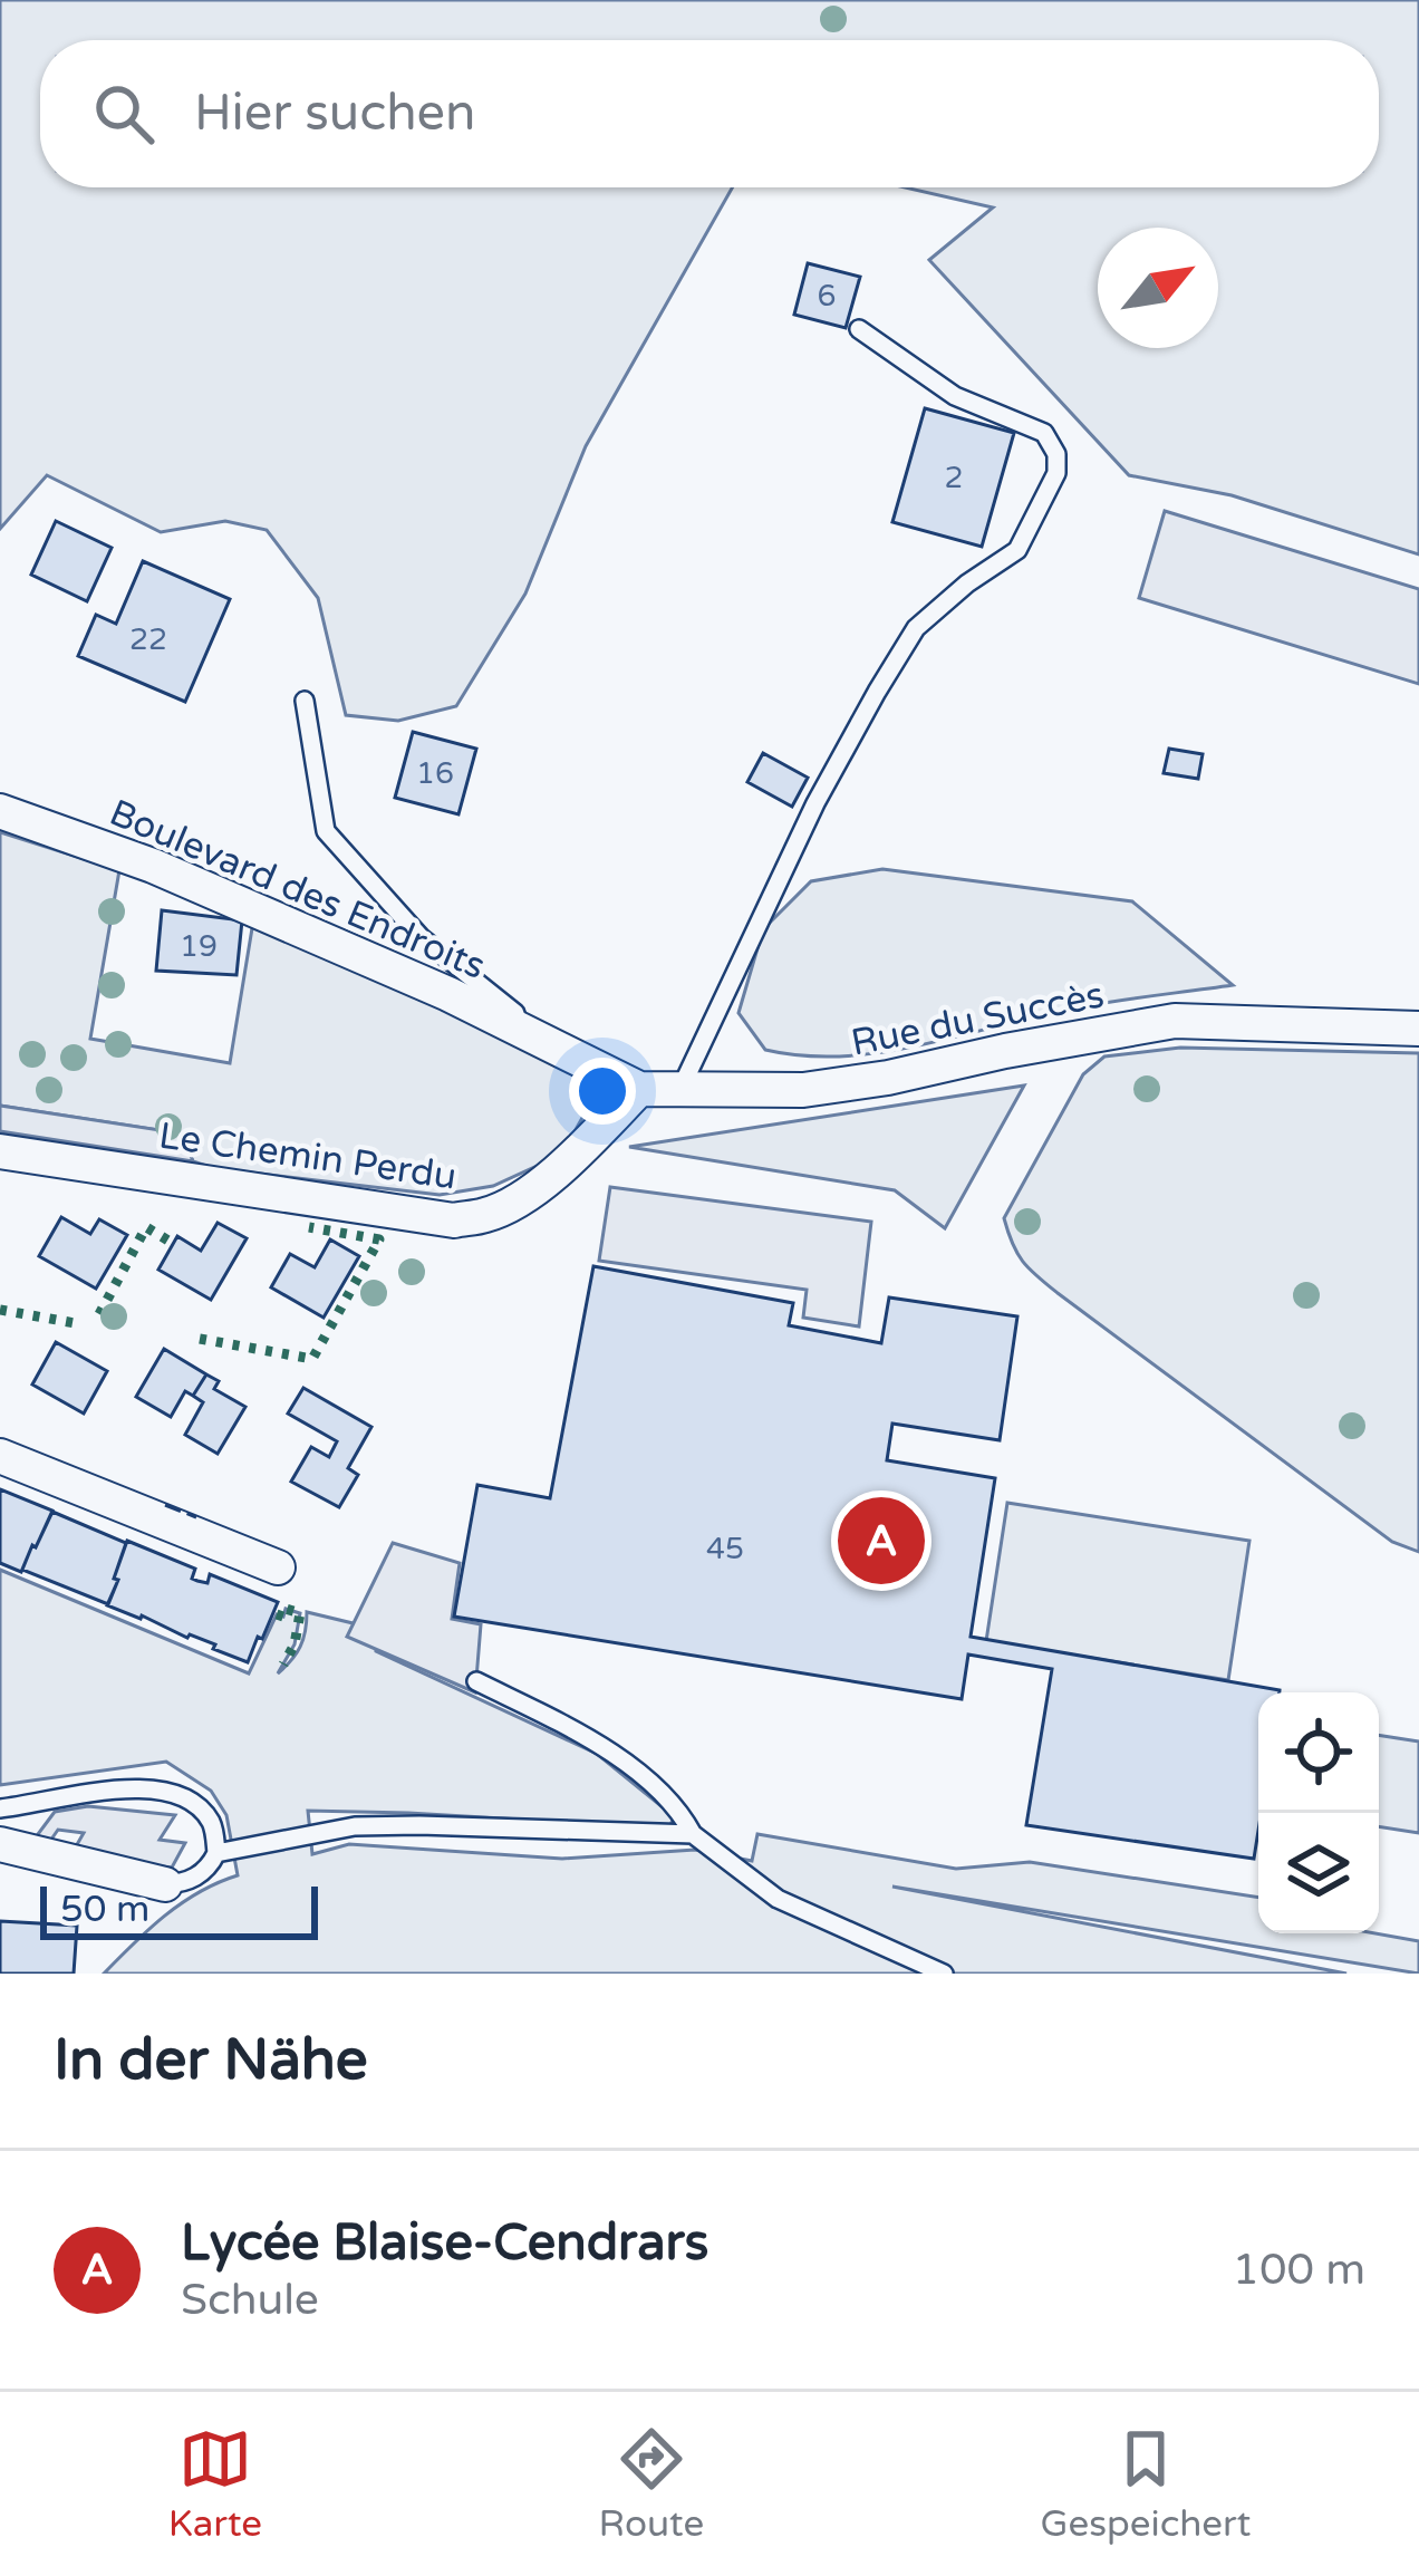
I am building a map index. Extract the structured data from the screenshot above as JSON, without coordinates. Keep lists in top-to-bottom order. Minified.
{"streets":{"street":["Boulevard des Endroits","Rue du Succès","Le Chemin Perdu"]},"crossings":[["Boulevard des Endroits","Rue du Succès"],["Rue du Succès","Le Chemin Perdu"]],"house_numbers":["6","2","22","16","19","45"],"scale_bar":"50 m","north":"top right","page":{"search":"Hier suchen","pins":"A","scale":"50 m","heading":"In der Nähe","list":[{"mark":"A","name":"Lycée Blaise-Cendrars","note":"Schule","value":"100 m"}],"nav":["Karte","Route","Gespeichert"]}}
